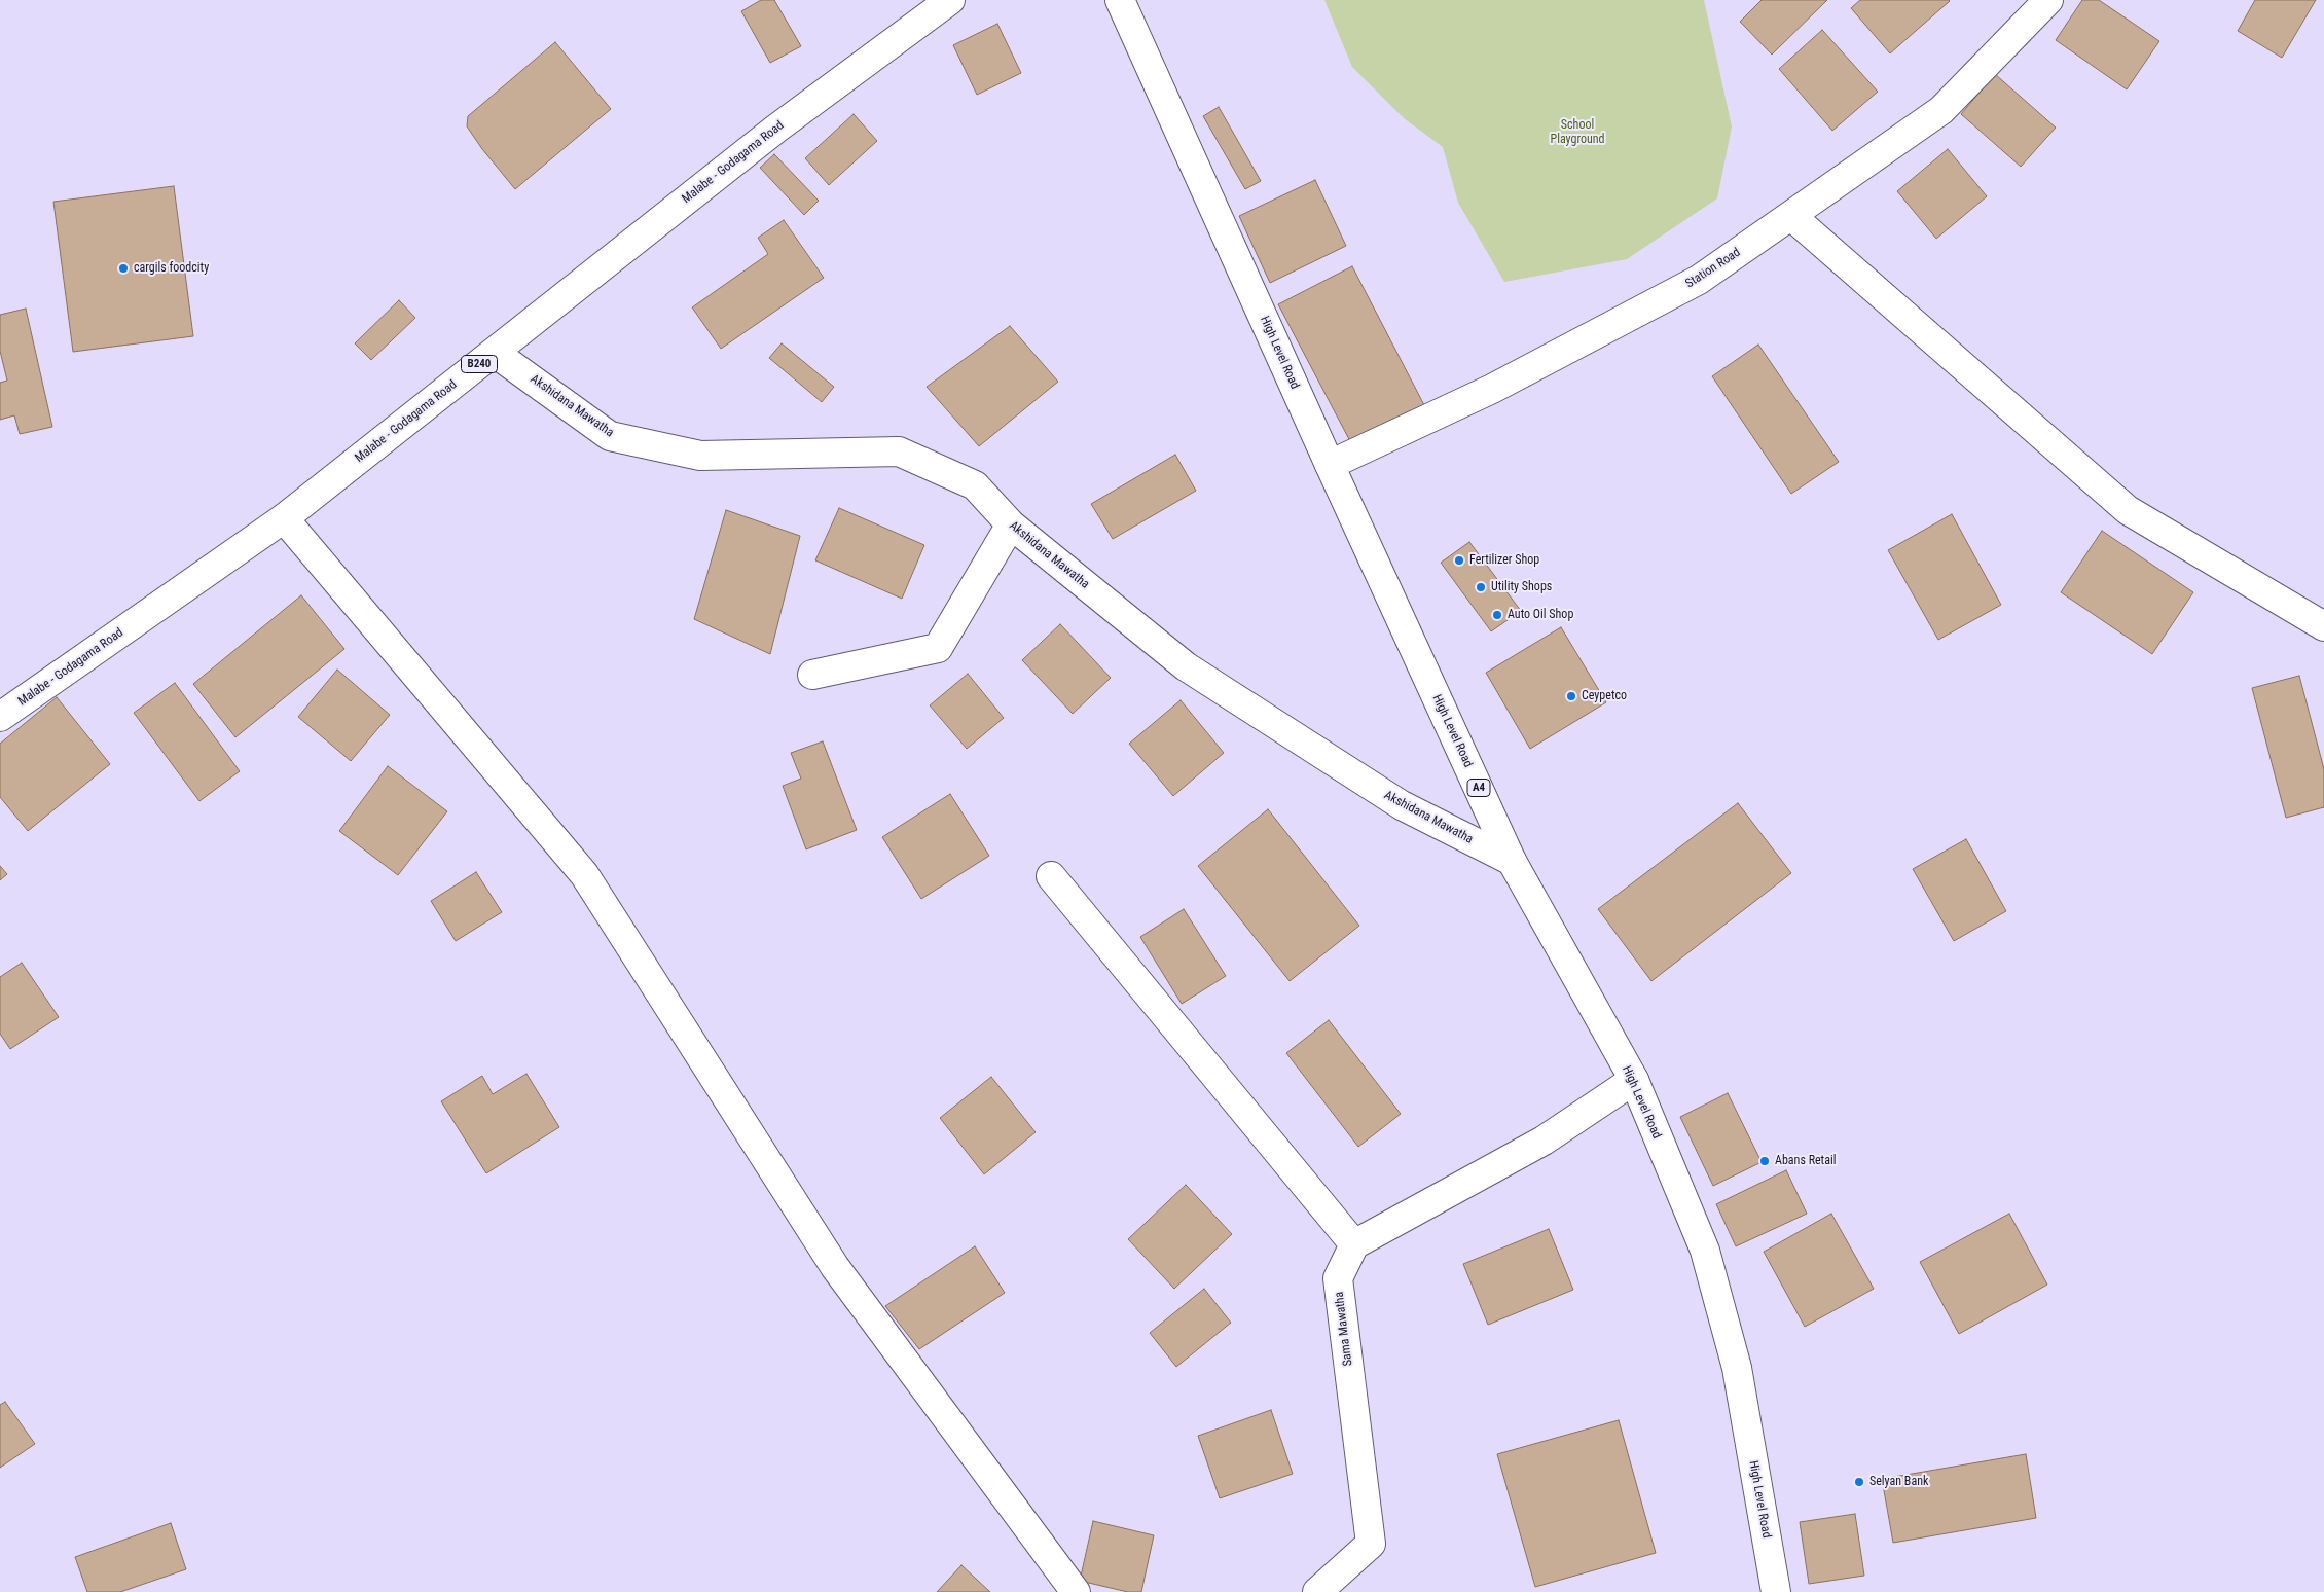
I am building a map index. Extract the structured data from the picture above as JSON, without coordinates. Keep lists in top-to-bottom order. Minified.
{"streets":{"main road":["Malabe - Godagama Road","Station Road","High Level Road","B240","Akshidana Mawatha","A4","Sama Mawatha"]},"crossings":[["Malabe - Godagama Road","Akshidana Mawatha"],["Station Road","High Level Road"],["High Level Road","Akshidana Mawatha"]],"parks":["School Playground"],"places":["cargils foodcity","Fertilizer Shop","Utility Shops","Auto Oil Shop","Ceypetco","Abans Retail","Selyan Bank"]}
